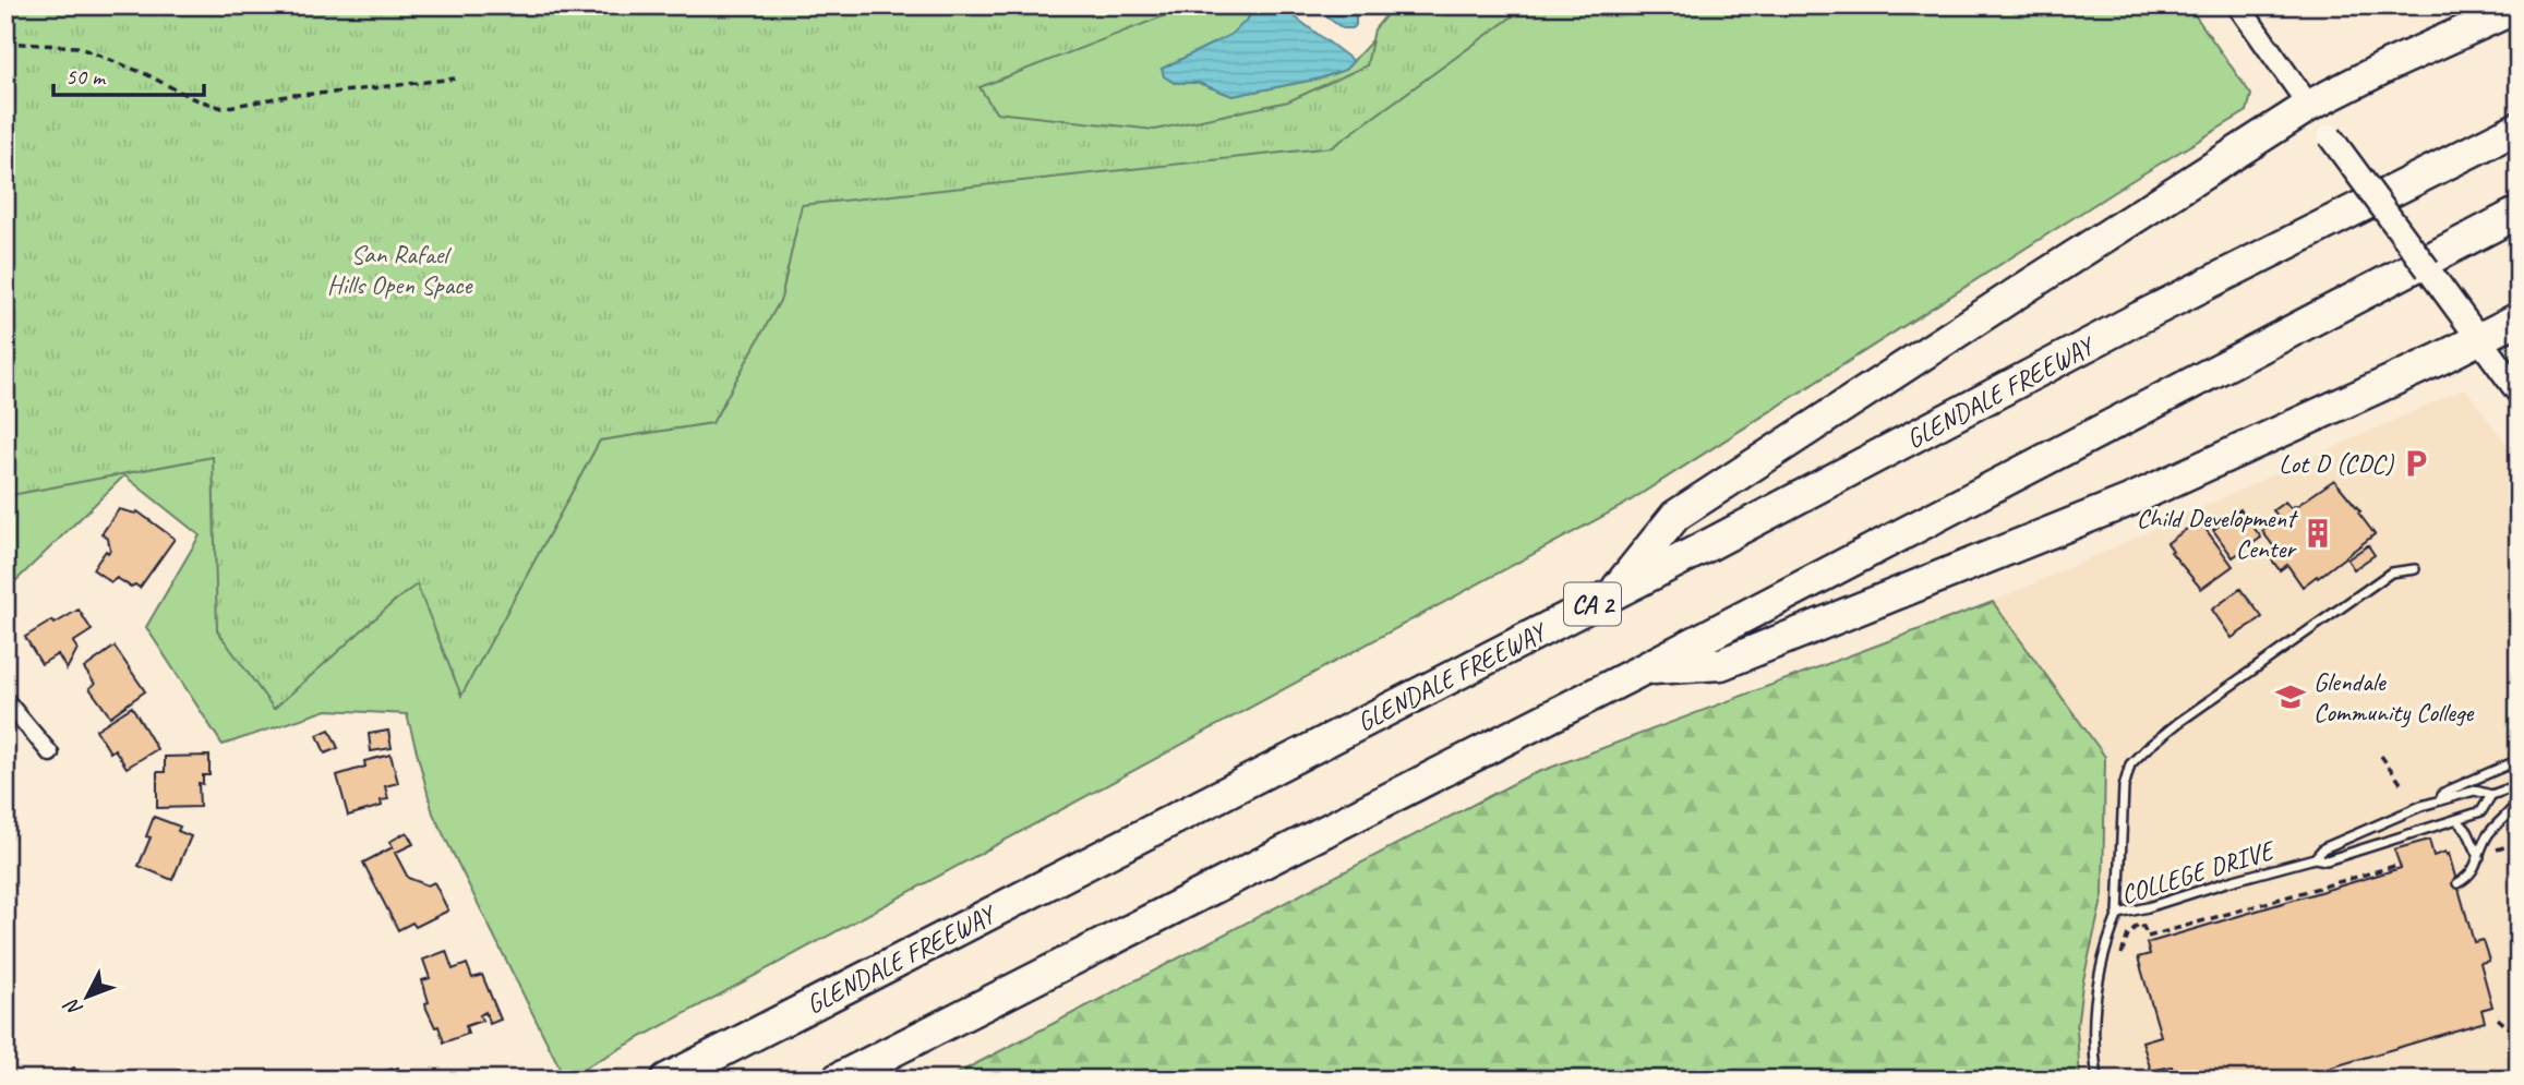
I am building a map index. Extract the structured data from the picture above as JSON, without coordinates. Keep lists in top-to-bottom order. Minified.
{"streets":{"highway":["GLENDALE FREEWAY","CA 2"],"lane":["COLLEGE DRIVE"]},"parks":["San Rafael Hills Open Space"],"places":{"parking":["Lot D (CDC)"],"building":["Child Development Center"],"school or university":["Glendale Community College"]},"scale_bar":"50 m","north":"bottom left"}
